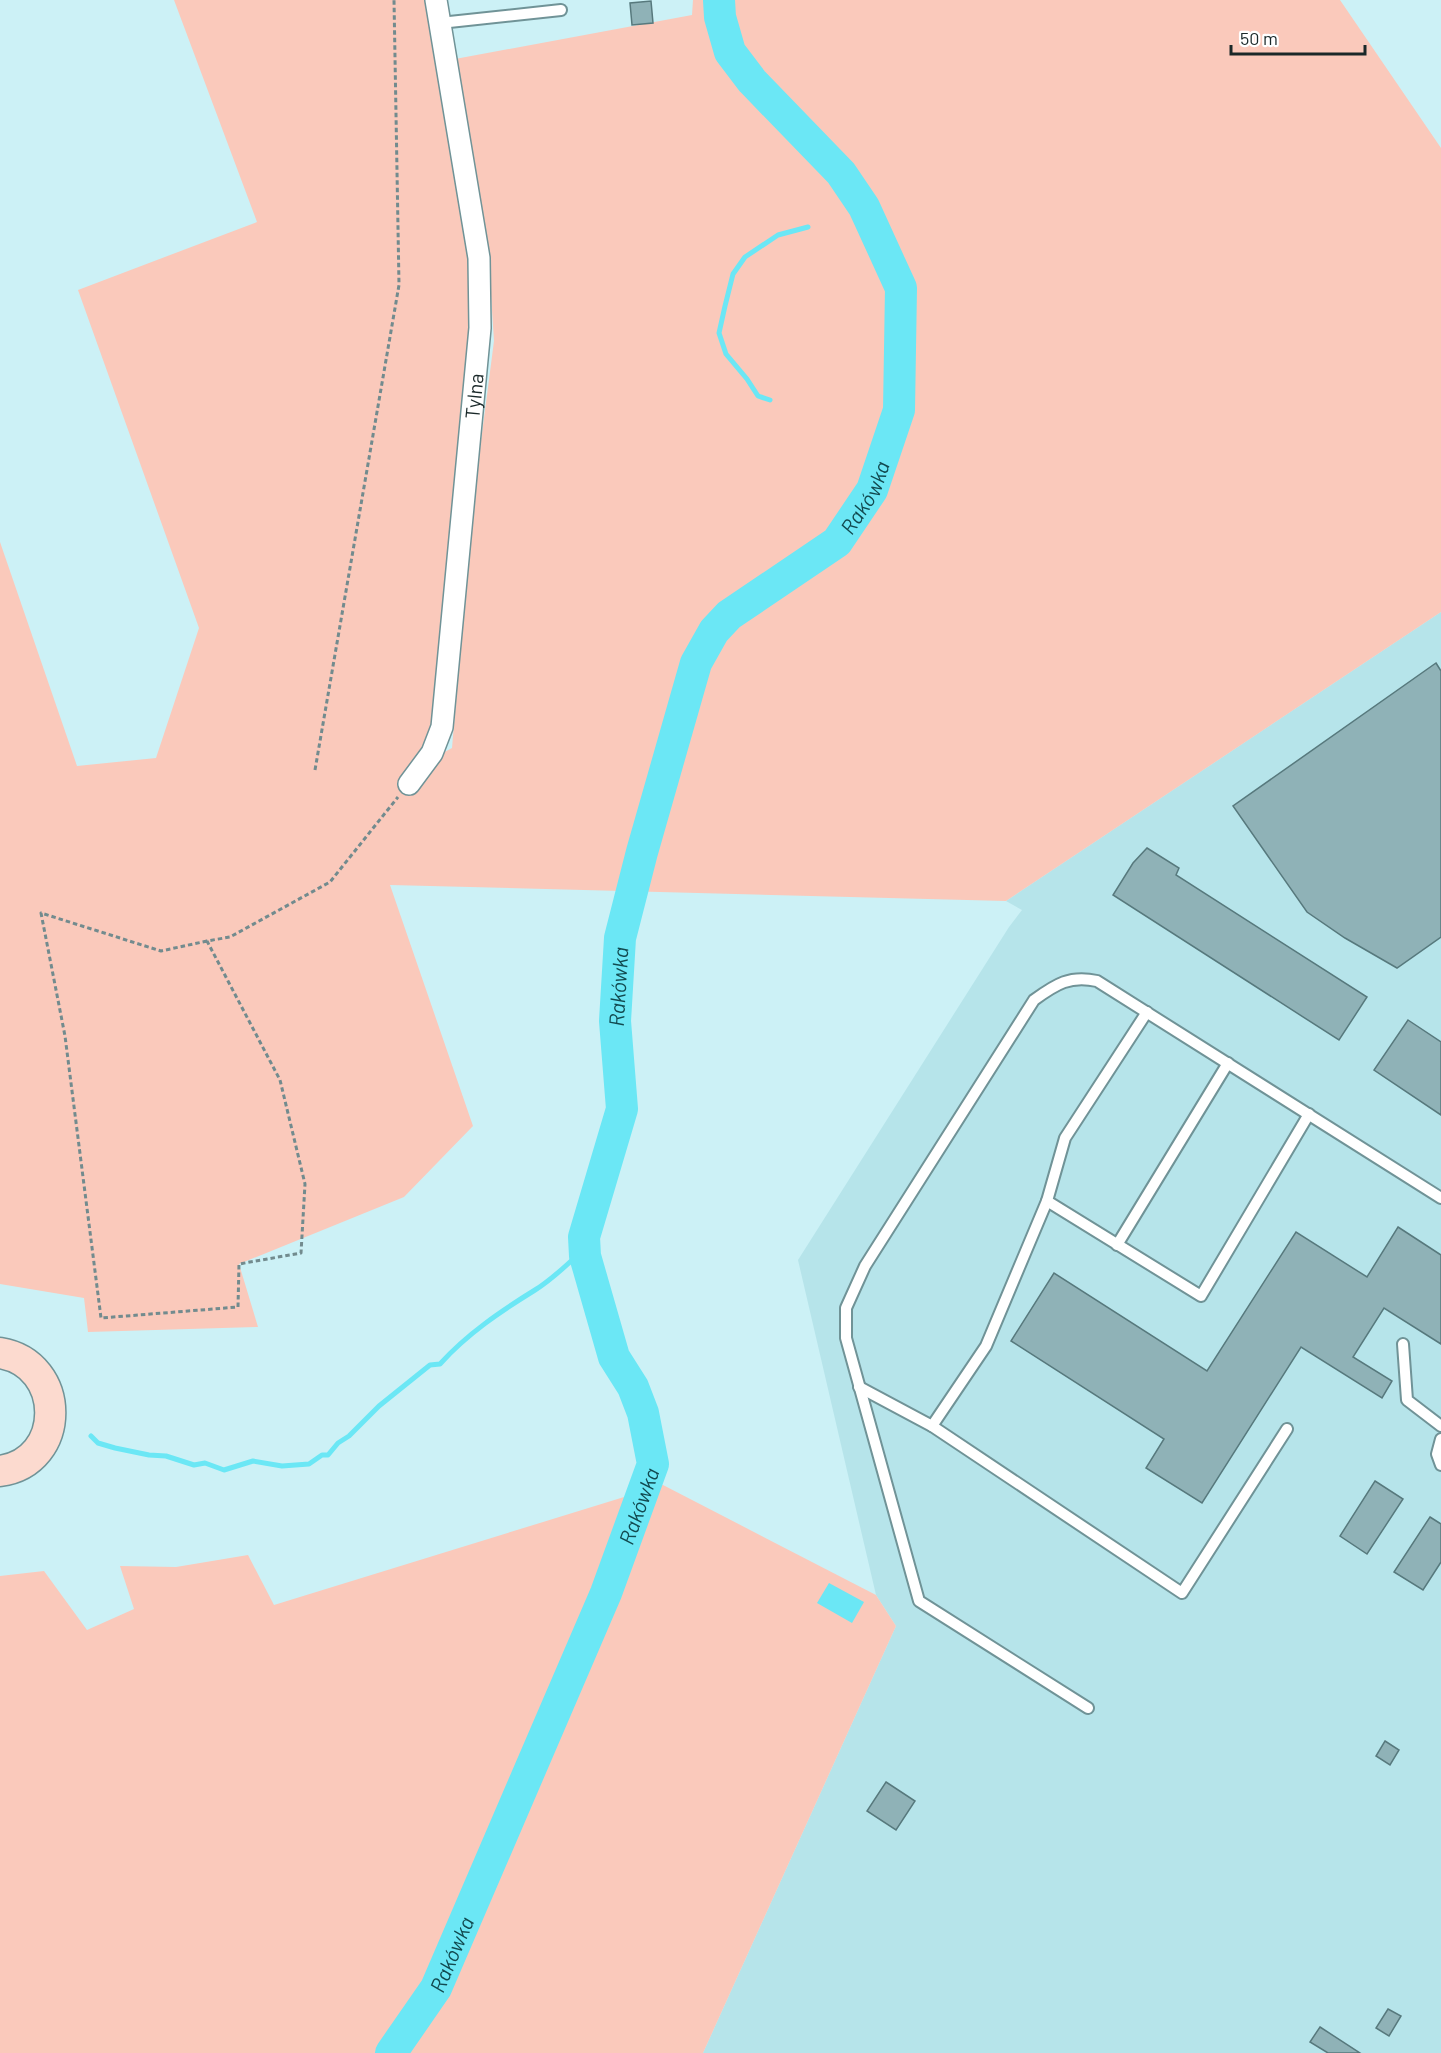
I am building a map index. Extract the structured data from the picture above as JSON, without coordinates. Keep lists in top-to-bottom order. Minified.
{"streets":{"street":["Tylna"]},"water":["Rakówka"],"scale_bar":"50 m"}
